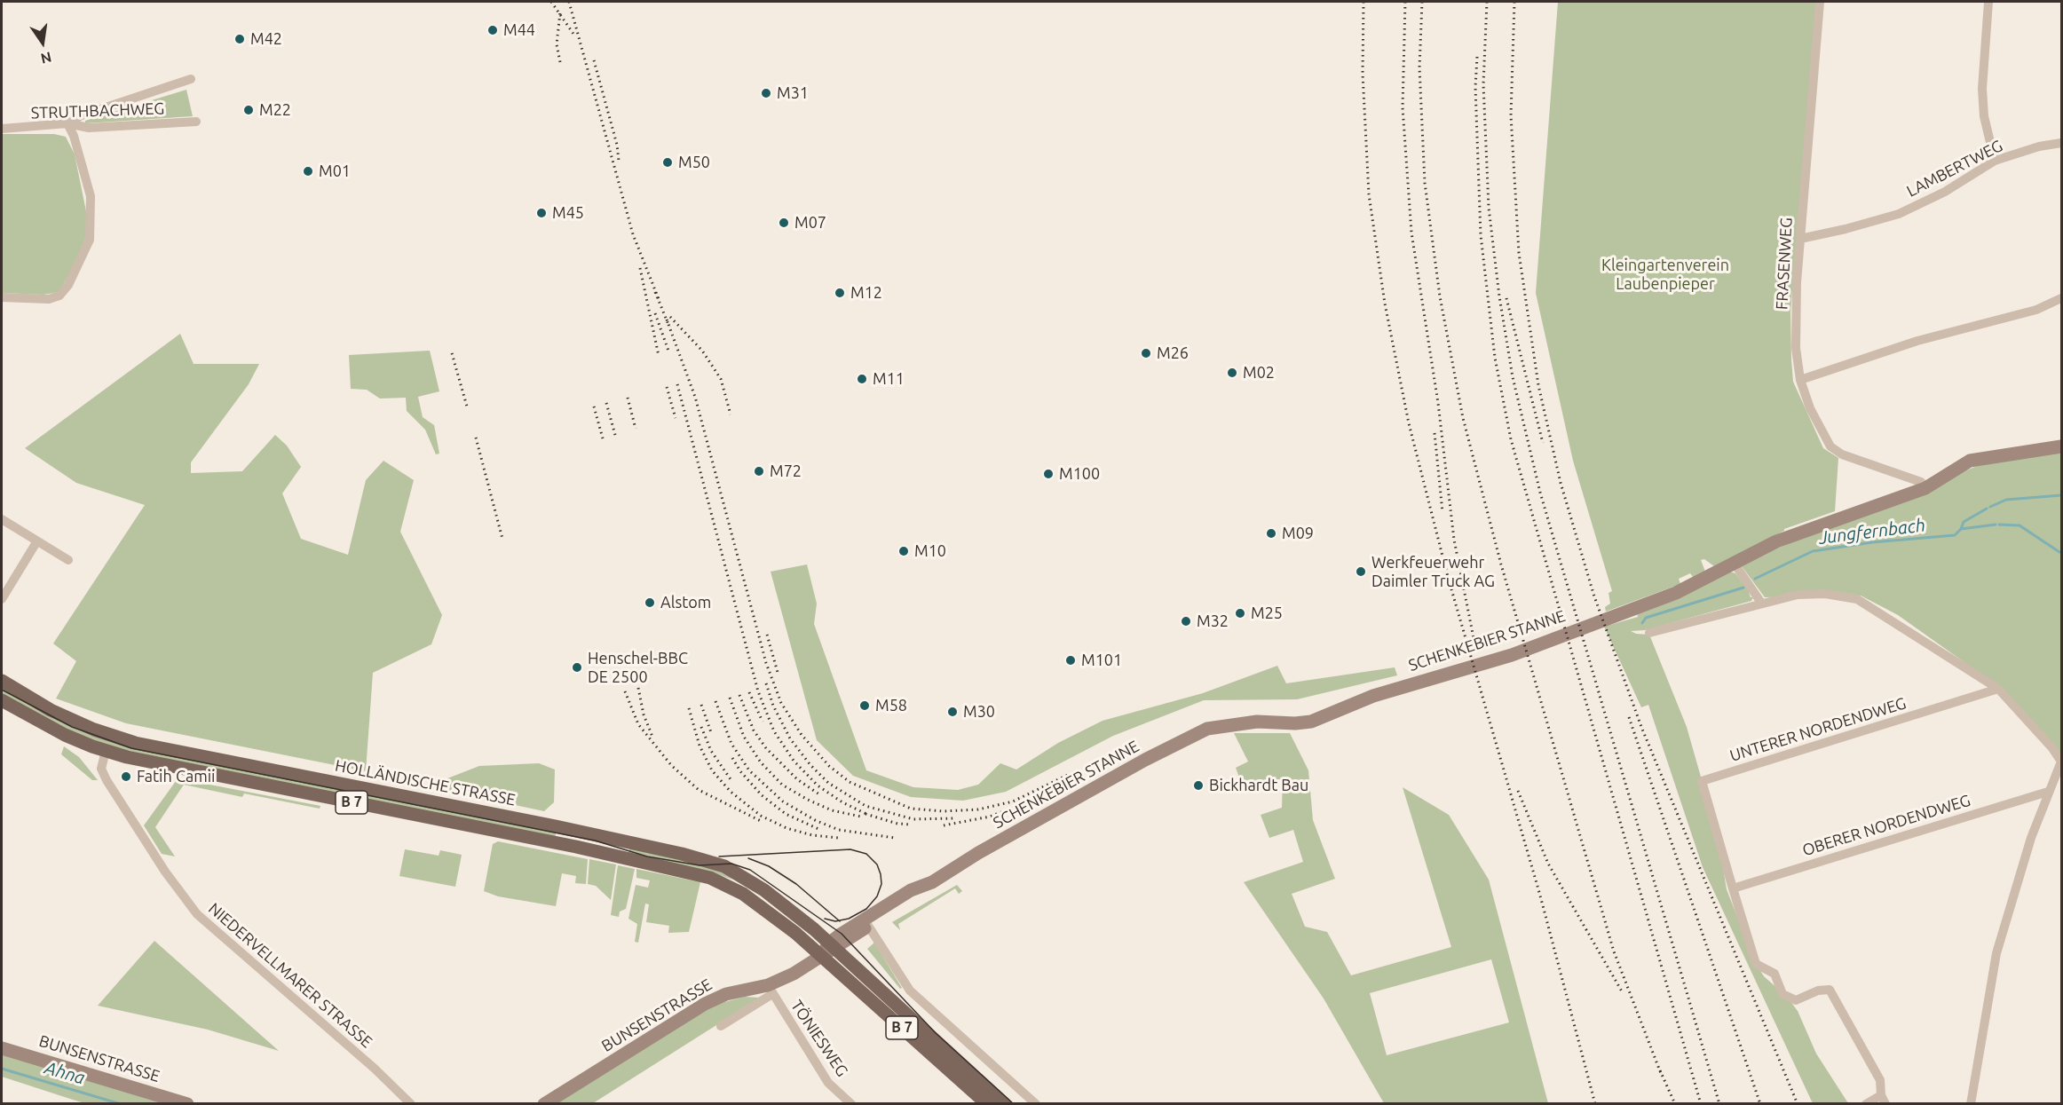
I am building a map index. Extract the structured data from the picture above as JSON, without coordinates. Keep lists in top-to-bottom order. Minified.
{"streets":{"main road":["HOLLÄNDISCHE STRASSE","B 7"],"street":["STRUTHBACHWEG","LAMBERTWEG","FRASENWEG","SCHENKEBIER STANNE","UNTERER NORDENDWEG","OBERER NORDENDWEG","NIEDERVELLMARER STRASSE","BUNSENSTRASSE","TÖNIESWEG"]},"crossings":[["LAMBERTWEG","FRASENWEG"],["FRASENWEG","SCHENKEBIER STANNE"],["SCHENKEBIER STANNE","HOLLÄNDISCHE STRASSE"],["UNTERER NORDENDWEG","OBERER NORDENDWEG"],["HOLLÄNDISCHE STRASSE","B 7"],["HOLLÄNDISCHE STRASSE","NIEDERVELLMARER STRASSE"],["HOLLÄNDISCHE STRASSE","BUNSENSTRASSE"],["BUNSENSTRASSE","TÖNIESWEG"]],"water":["Jungfernbach","Ahna"],"parks":["Kleingartenverein Laubenpieper"],"places":["M44","M42","M31","M22","M50","M01","M45","M07","M12","M26","M02","M11","M72","M100","M09","M10","Werkfeuerwehr Daimler Truck AG","Alstom","M25","M32","M101","Henschel-BBC DE 2500","M58","M30","Fatih Camii","Bickhardt Bau"],"north":"bottom"}
